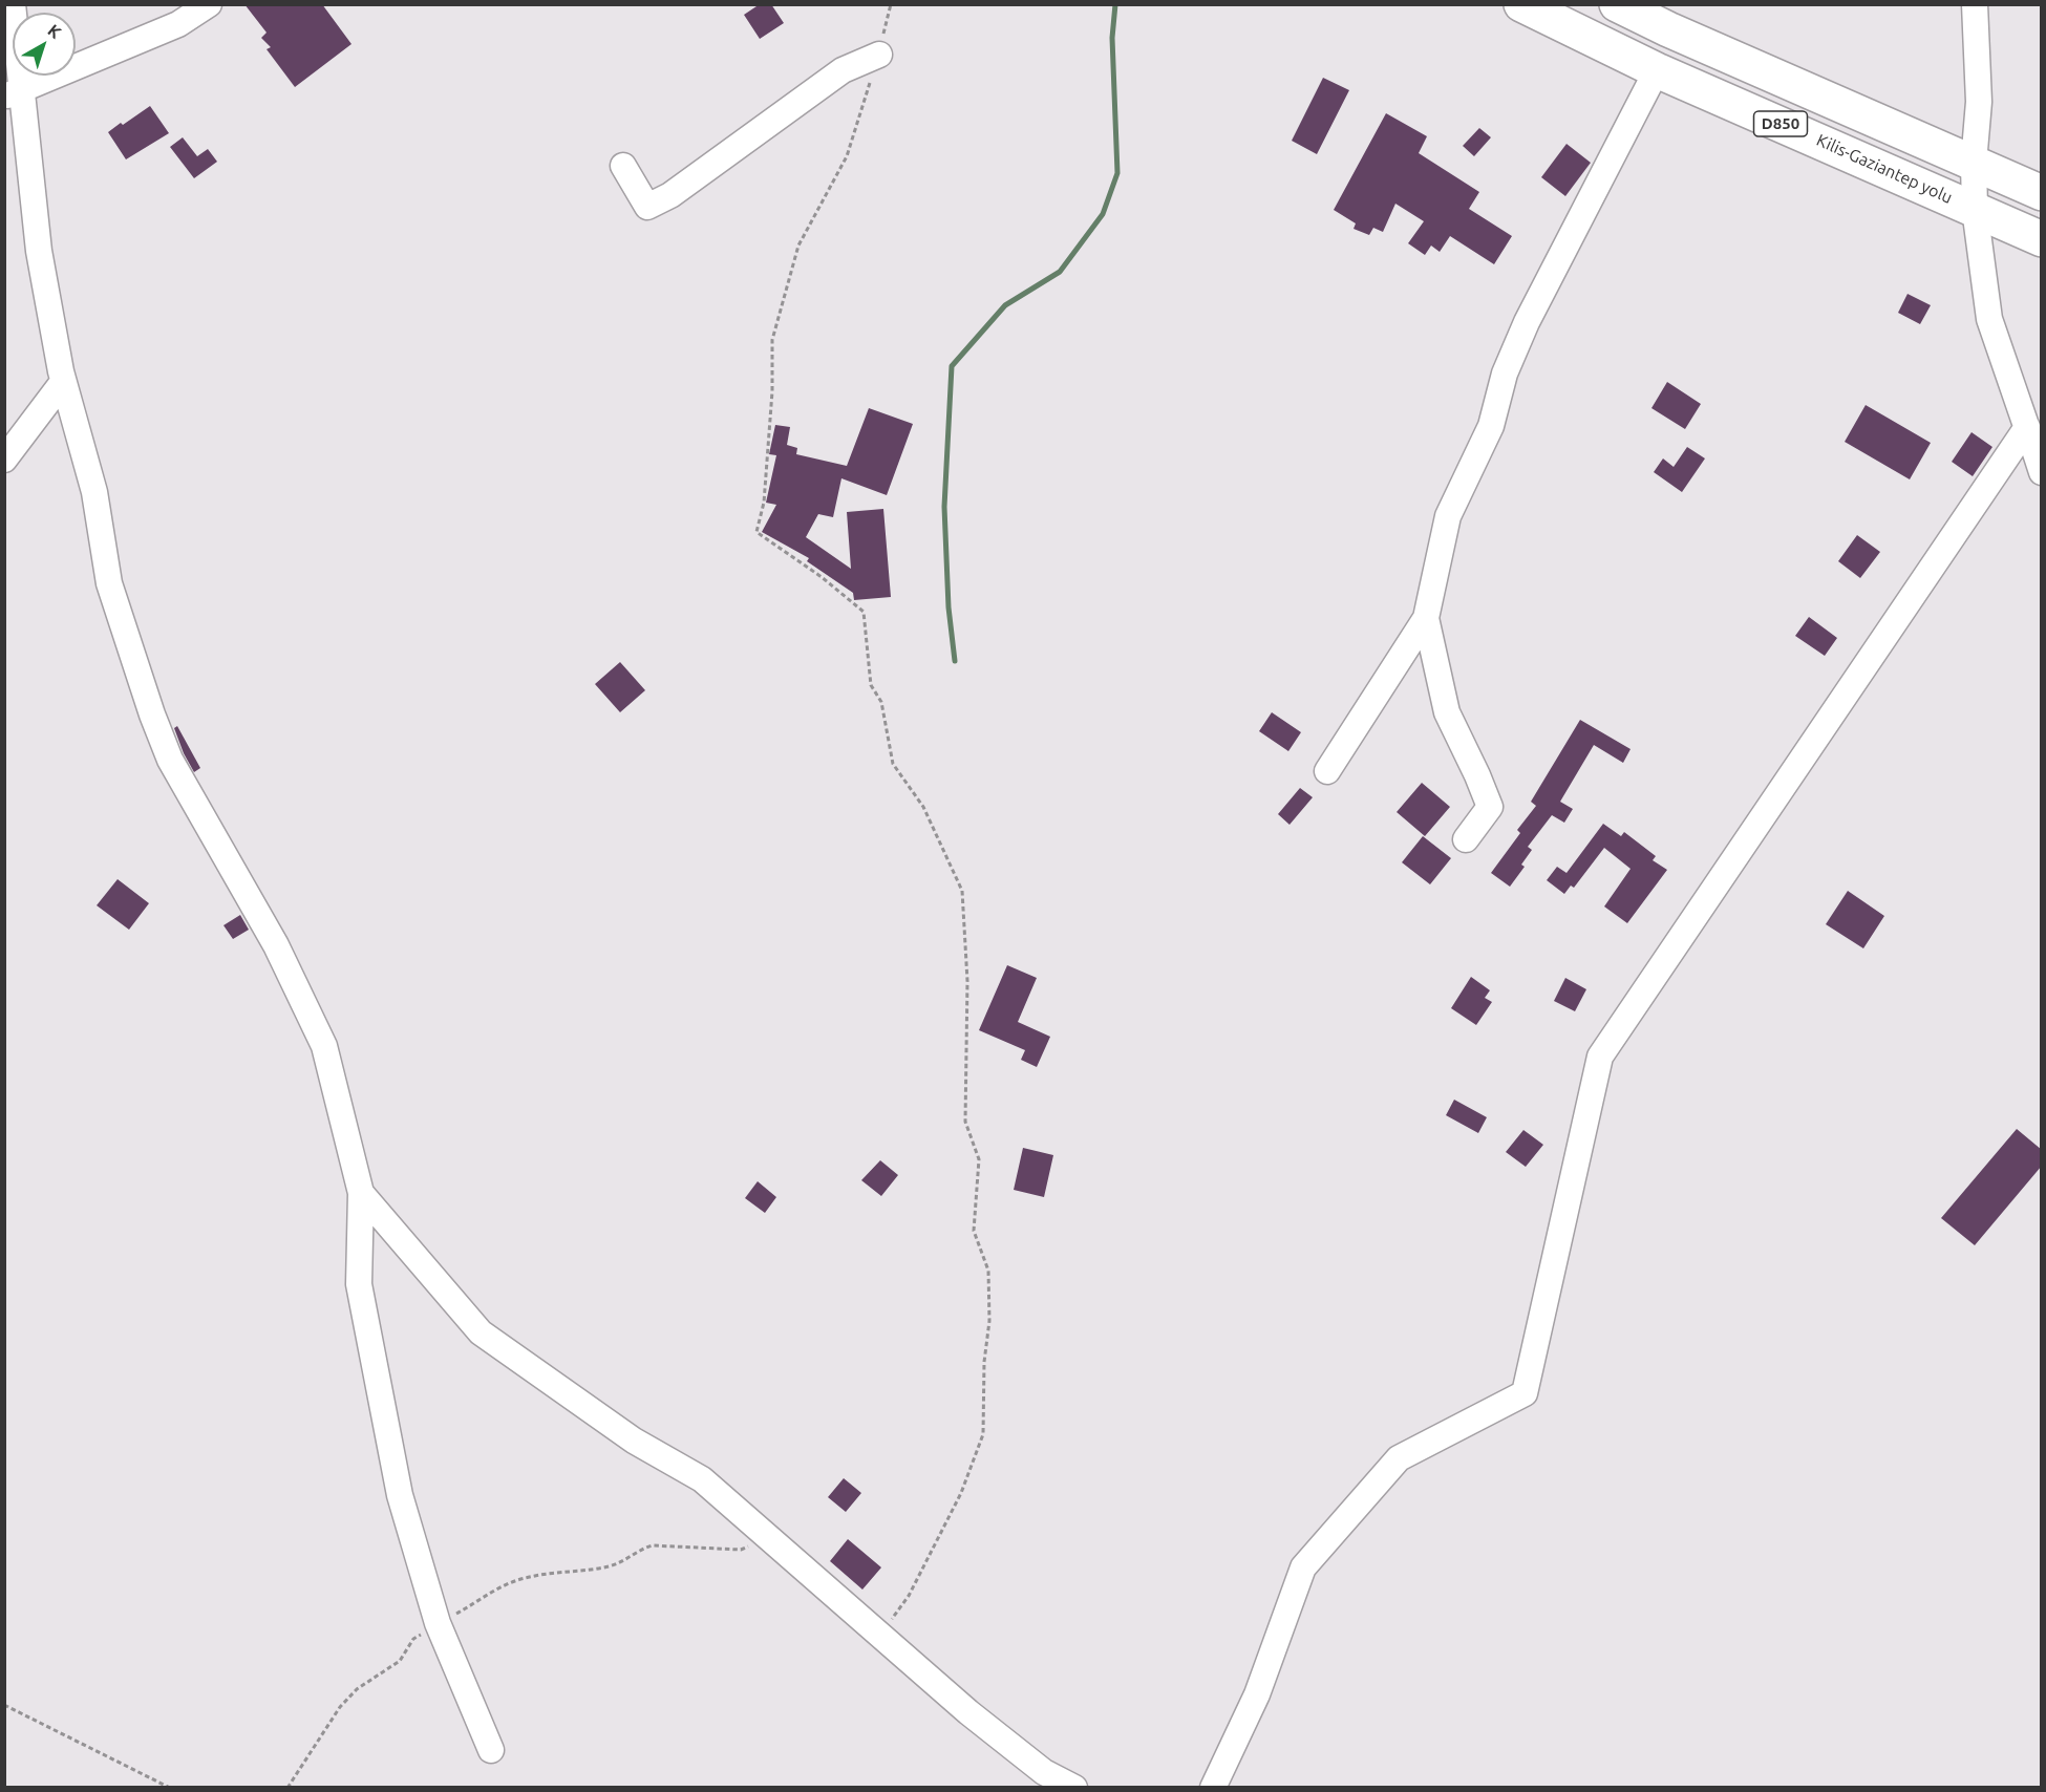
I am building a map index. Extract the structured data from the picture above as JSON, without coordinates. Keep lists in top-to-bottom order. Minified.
{"streets":{"highway":["D850","Kilis-Gaziantep yolu"]},"north":"top right"}
